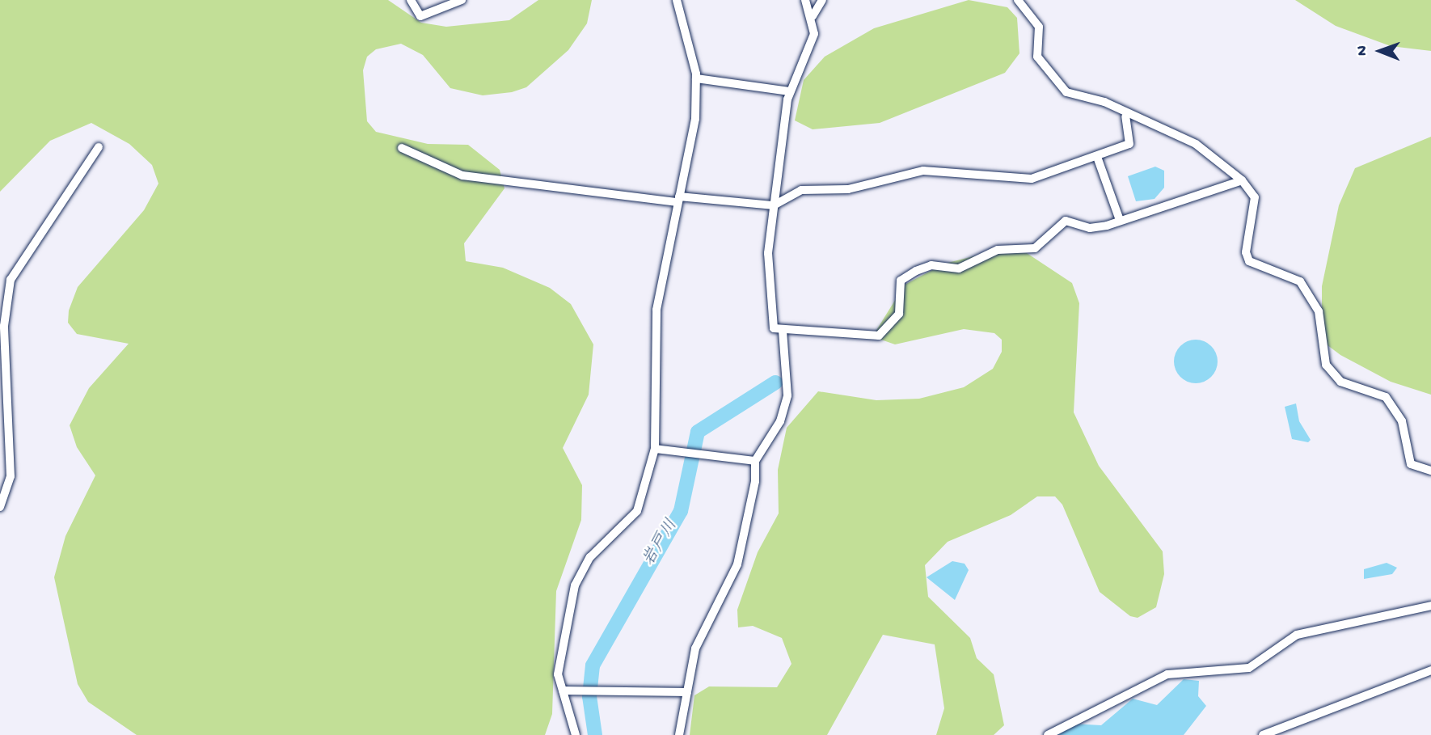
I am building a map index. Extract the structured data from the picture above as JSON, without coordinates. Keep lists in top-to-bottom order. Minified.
{"water":["岩戸川"],"north":"left"}
